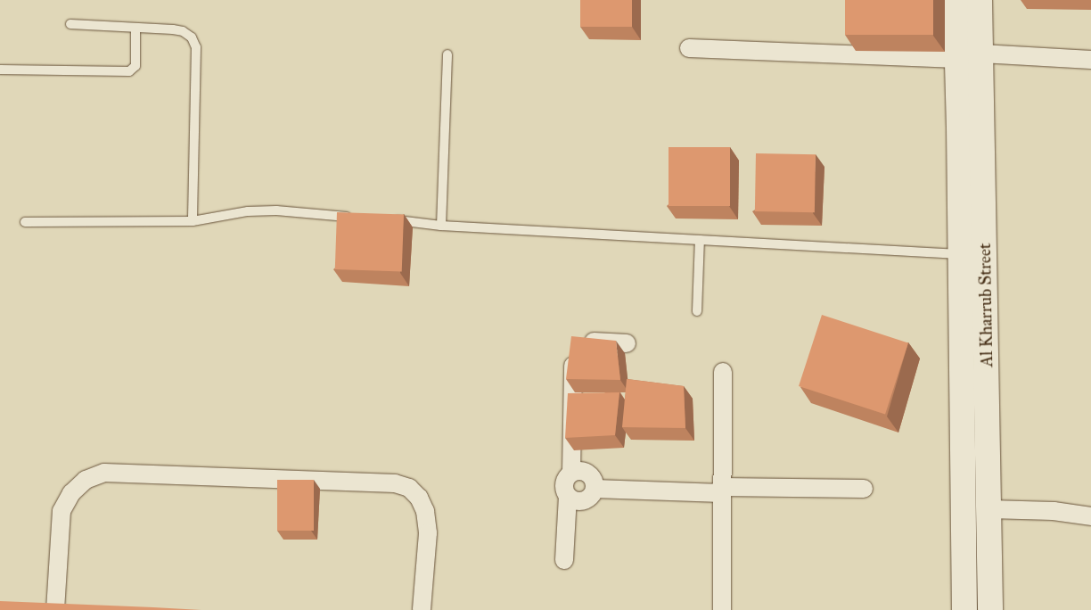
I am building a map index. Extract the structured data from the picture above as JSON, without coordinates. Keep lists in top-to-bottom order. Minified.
{"streets":{"main road":["Al Kharrub Street"]}}
